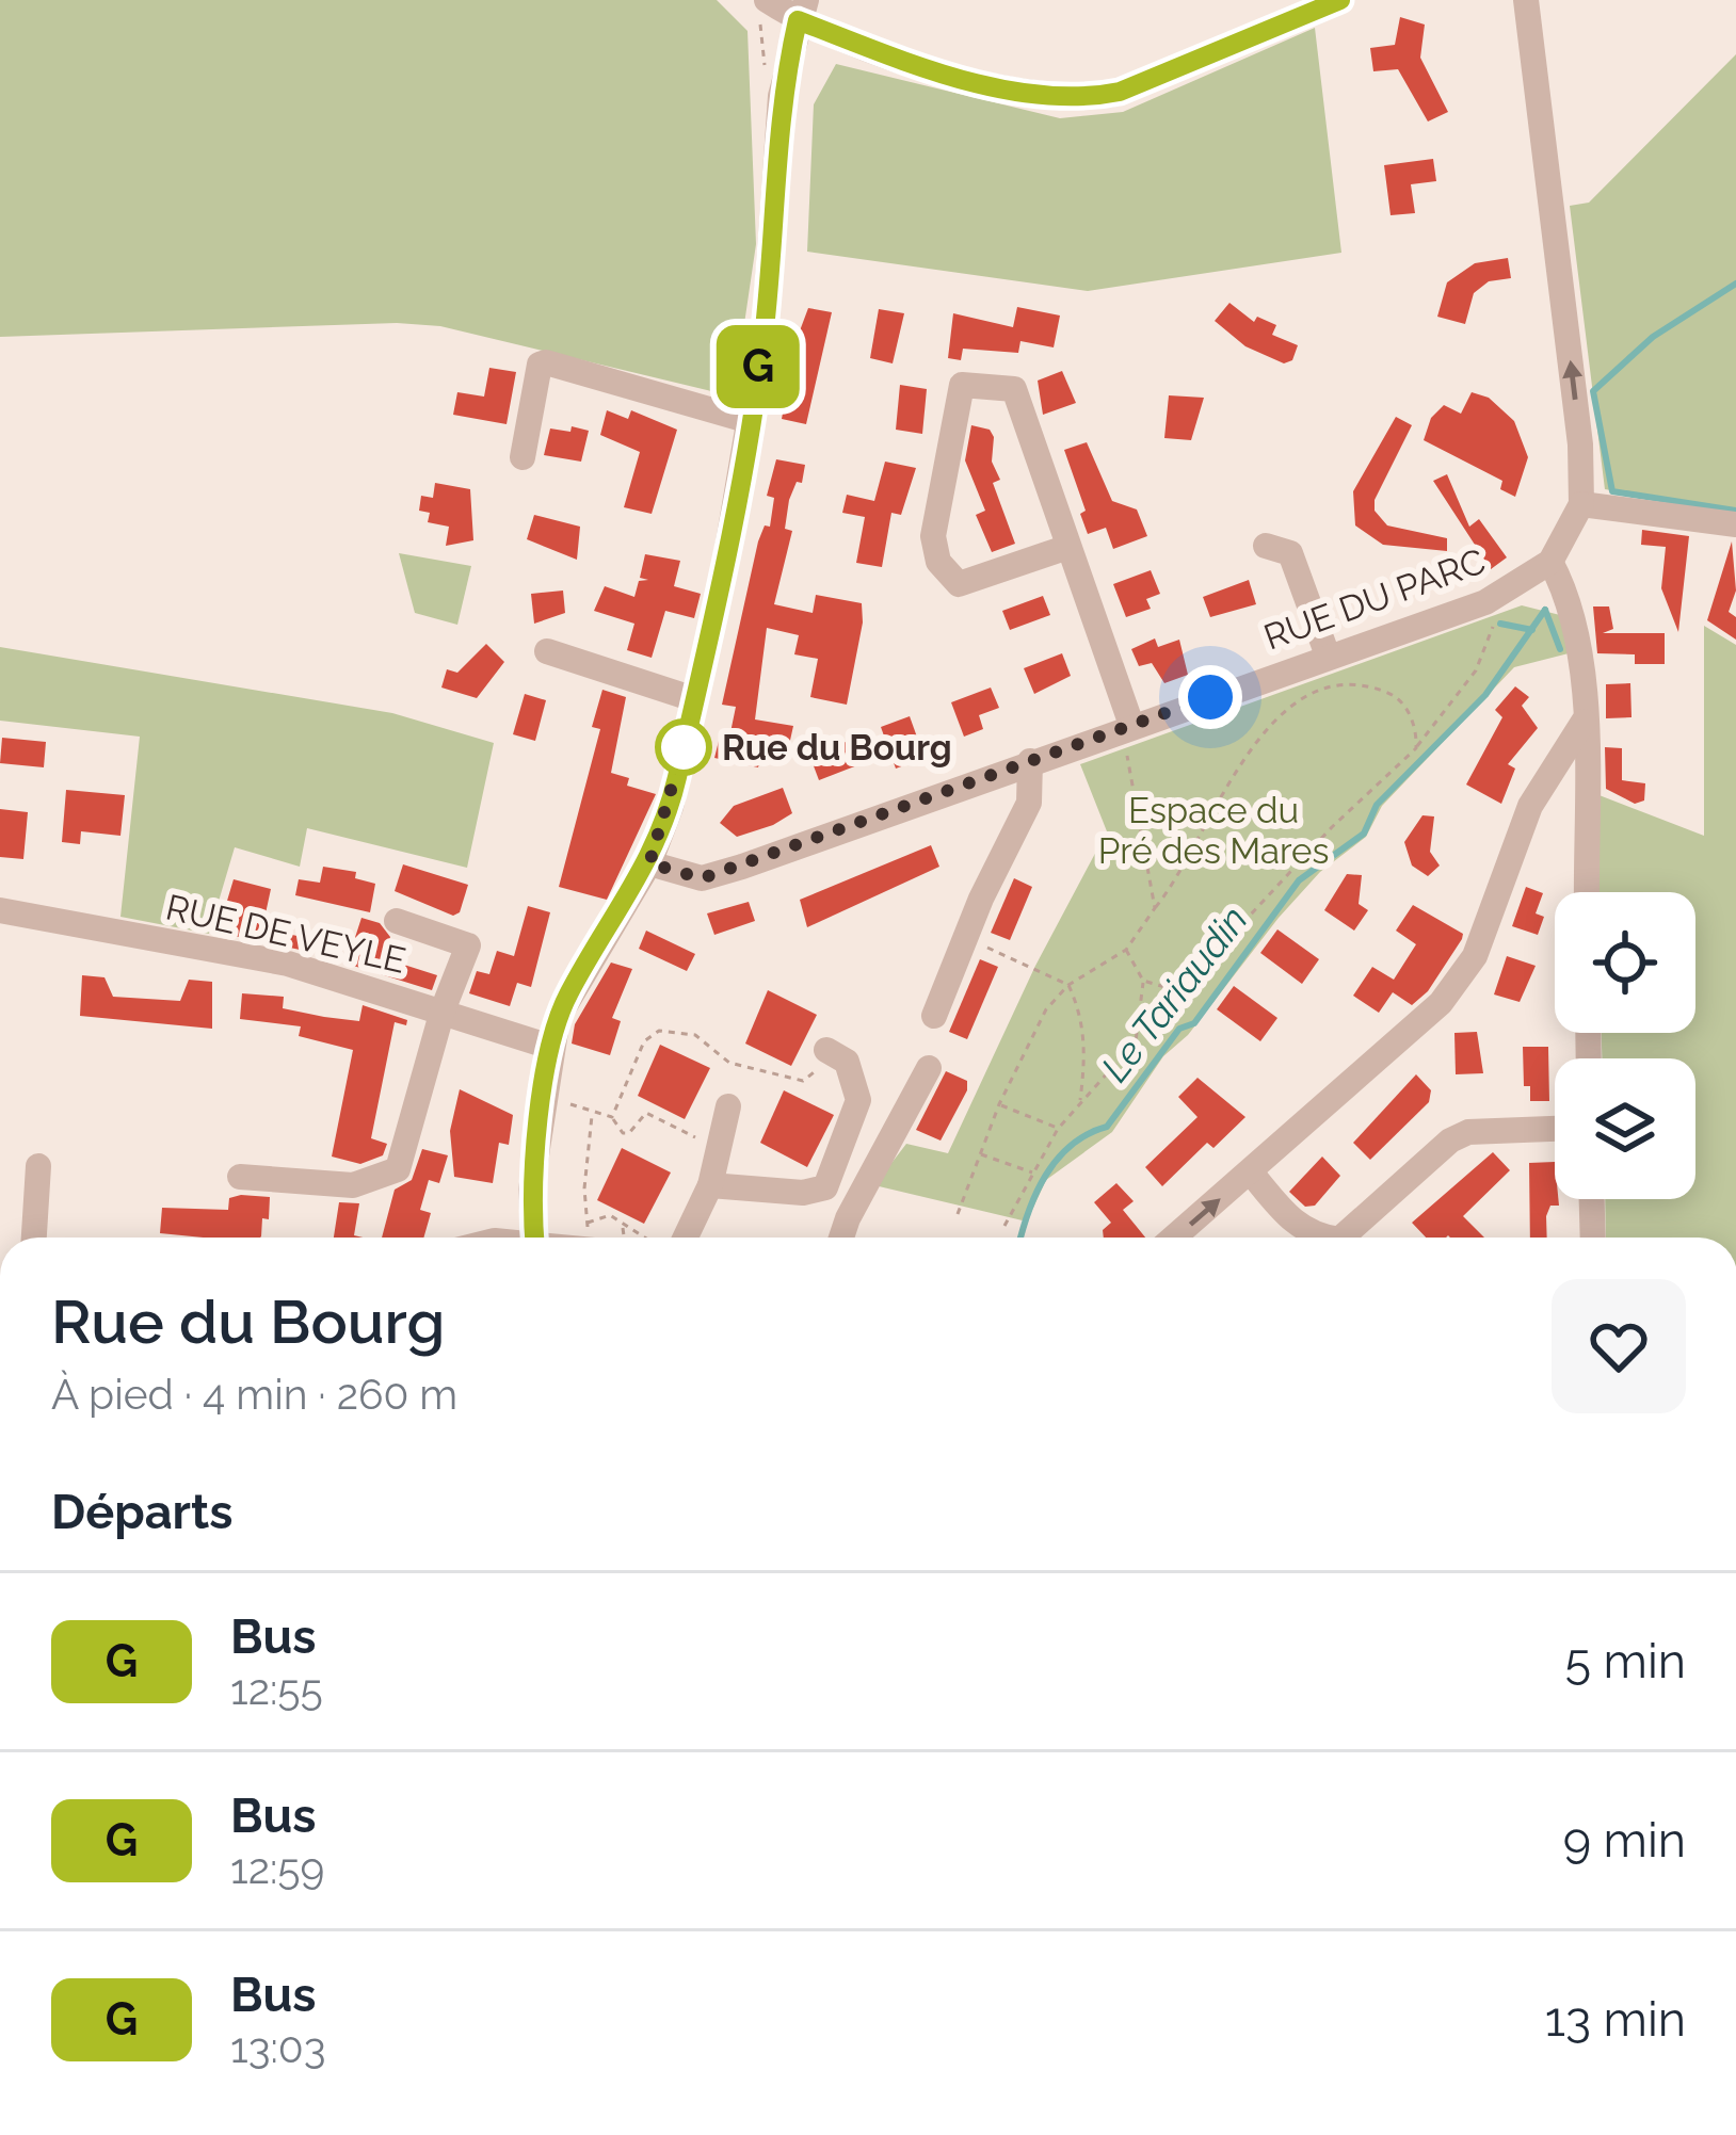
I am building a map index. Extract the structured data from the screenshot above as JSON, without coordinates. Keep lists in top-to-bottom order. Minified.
{"streets":{"street":["RUE DU PARC","RUE DE VEYLE"]},"water":["Le Tariaudin"],"parks":["Espace du Pré des Mares"],"places":["Rue du Bourg"],"lines":["bus line G"],"page":{"on_map":"G","heading":[["Rue du Bourg","À pied · 4 min · 260 m"],"Départs"],"list":[{"mark":"G","name":"Bus","note":"12:55","value":"5 min"},{"mark":"G","name":"Bus","note":"12:59","value":"9 min"},{"mark":"G","name":"Bus","note":"13:03","value":"13 min"}]}}
